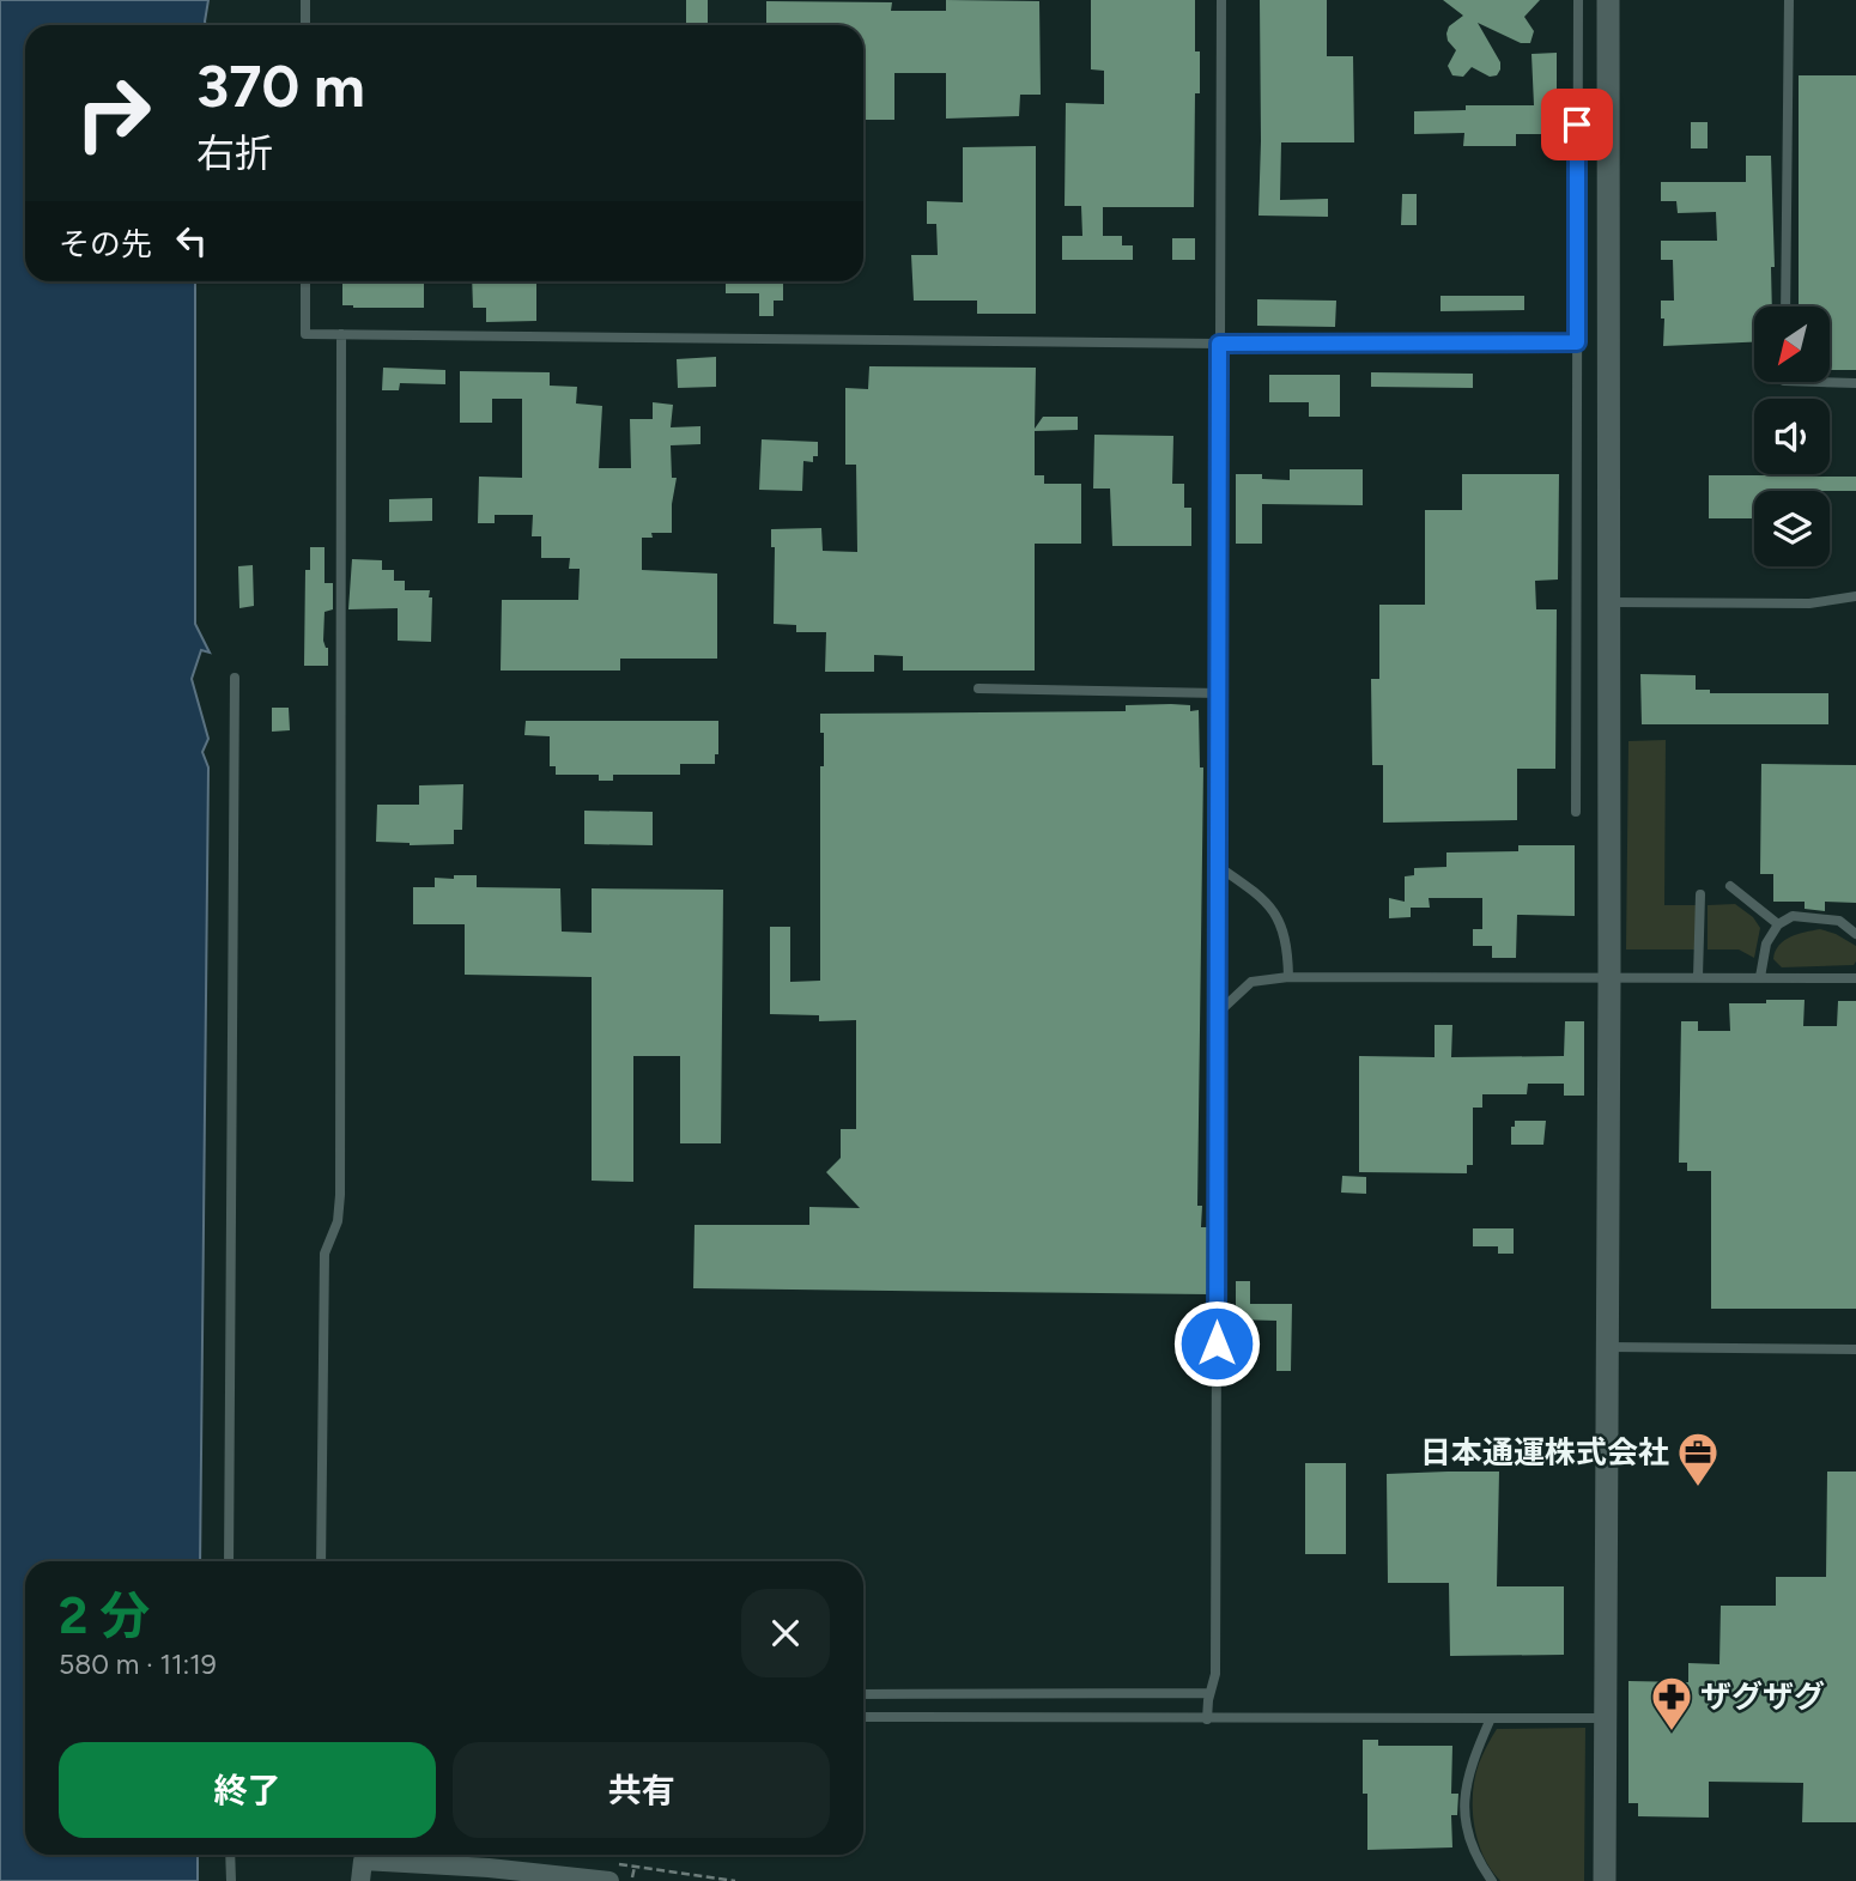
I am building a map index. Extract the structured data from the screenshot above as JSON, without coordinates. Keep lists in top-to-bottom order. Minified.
{"places":{"office":["日本通運株式会社"],"pharmacy":["ザグザグ"]},"north":"bottom left","page":{"turn":["370 m","右折"],"then":"その先","heading":["2 分","580 m · 11:19"],"buttons":["終了","共有"]}}
